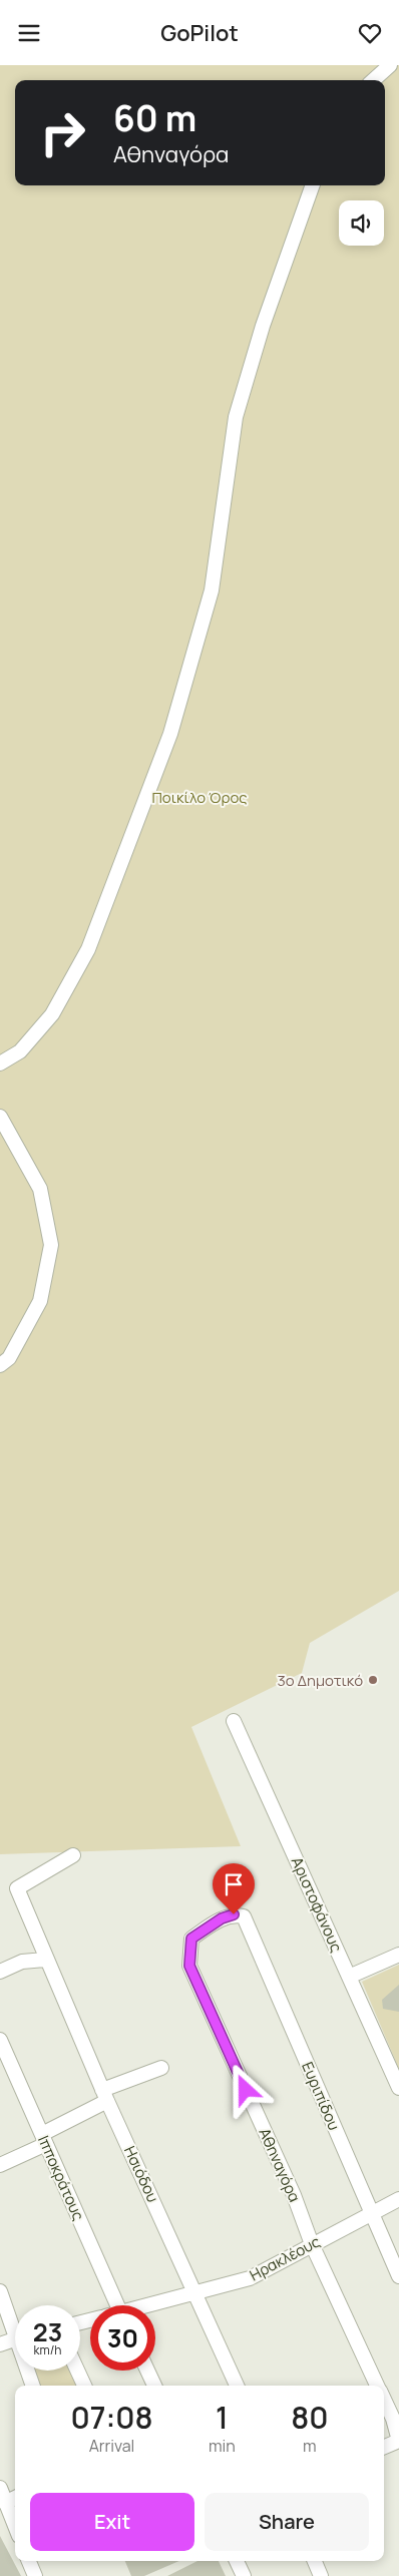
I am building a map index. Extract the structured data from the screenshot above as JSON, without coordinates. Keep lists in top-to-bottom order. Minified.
{"streets":{"street":["Αριστοφάνους","Ευριπίδου","Αθηναγόρα","Ησιόδου","Ιπποκράτους","Ηρακλέους"]},"crossings":[["Ευριπίδου","Αθηναγόρα"],["Ευριπίδου","Ηρακλέους"],["Αθηναγόρα","Ηρακλέους"],["Ησιόδου","Ηρακλέους"]],"parks":["Ποικίλο Όρος"],"places":["3ο Δημοτικό"],"page":{"header":"GoPilot","turn":["60 m","Αθηναγόρα"],"speed":"23 km/h","limit":"30","eta":["07:08","Arrival","1","min","80","m"],"buttons":["Exit","Share"]}}
